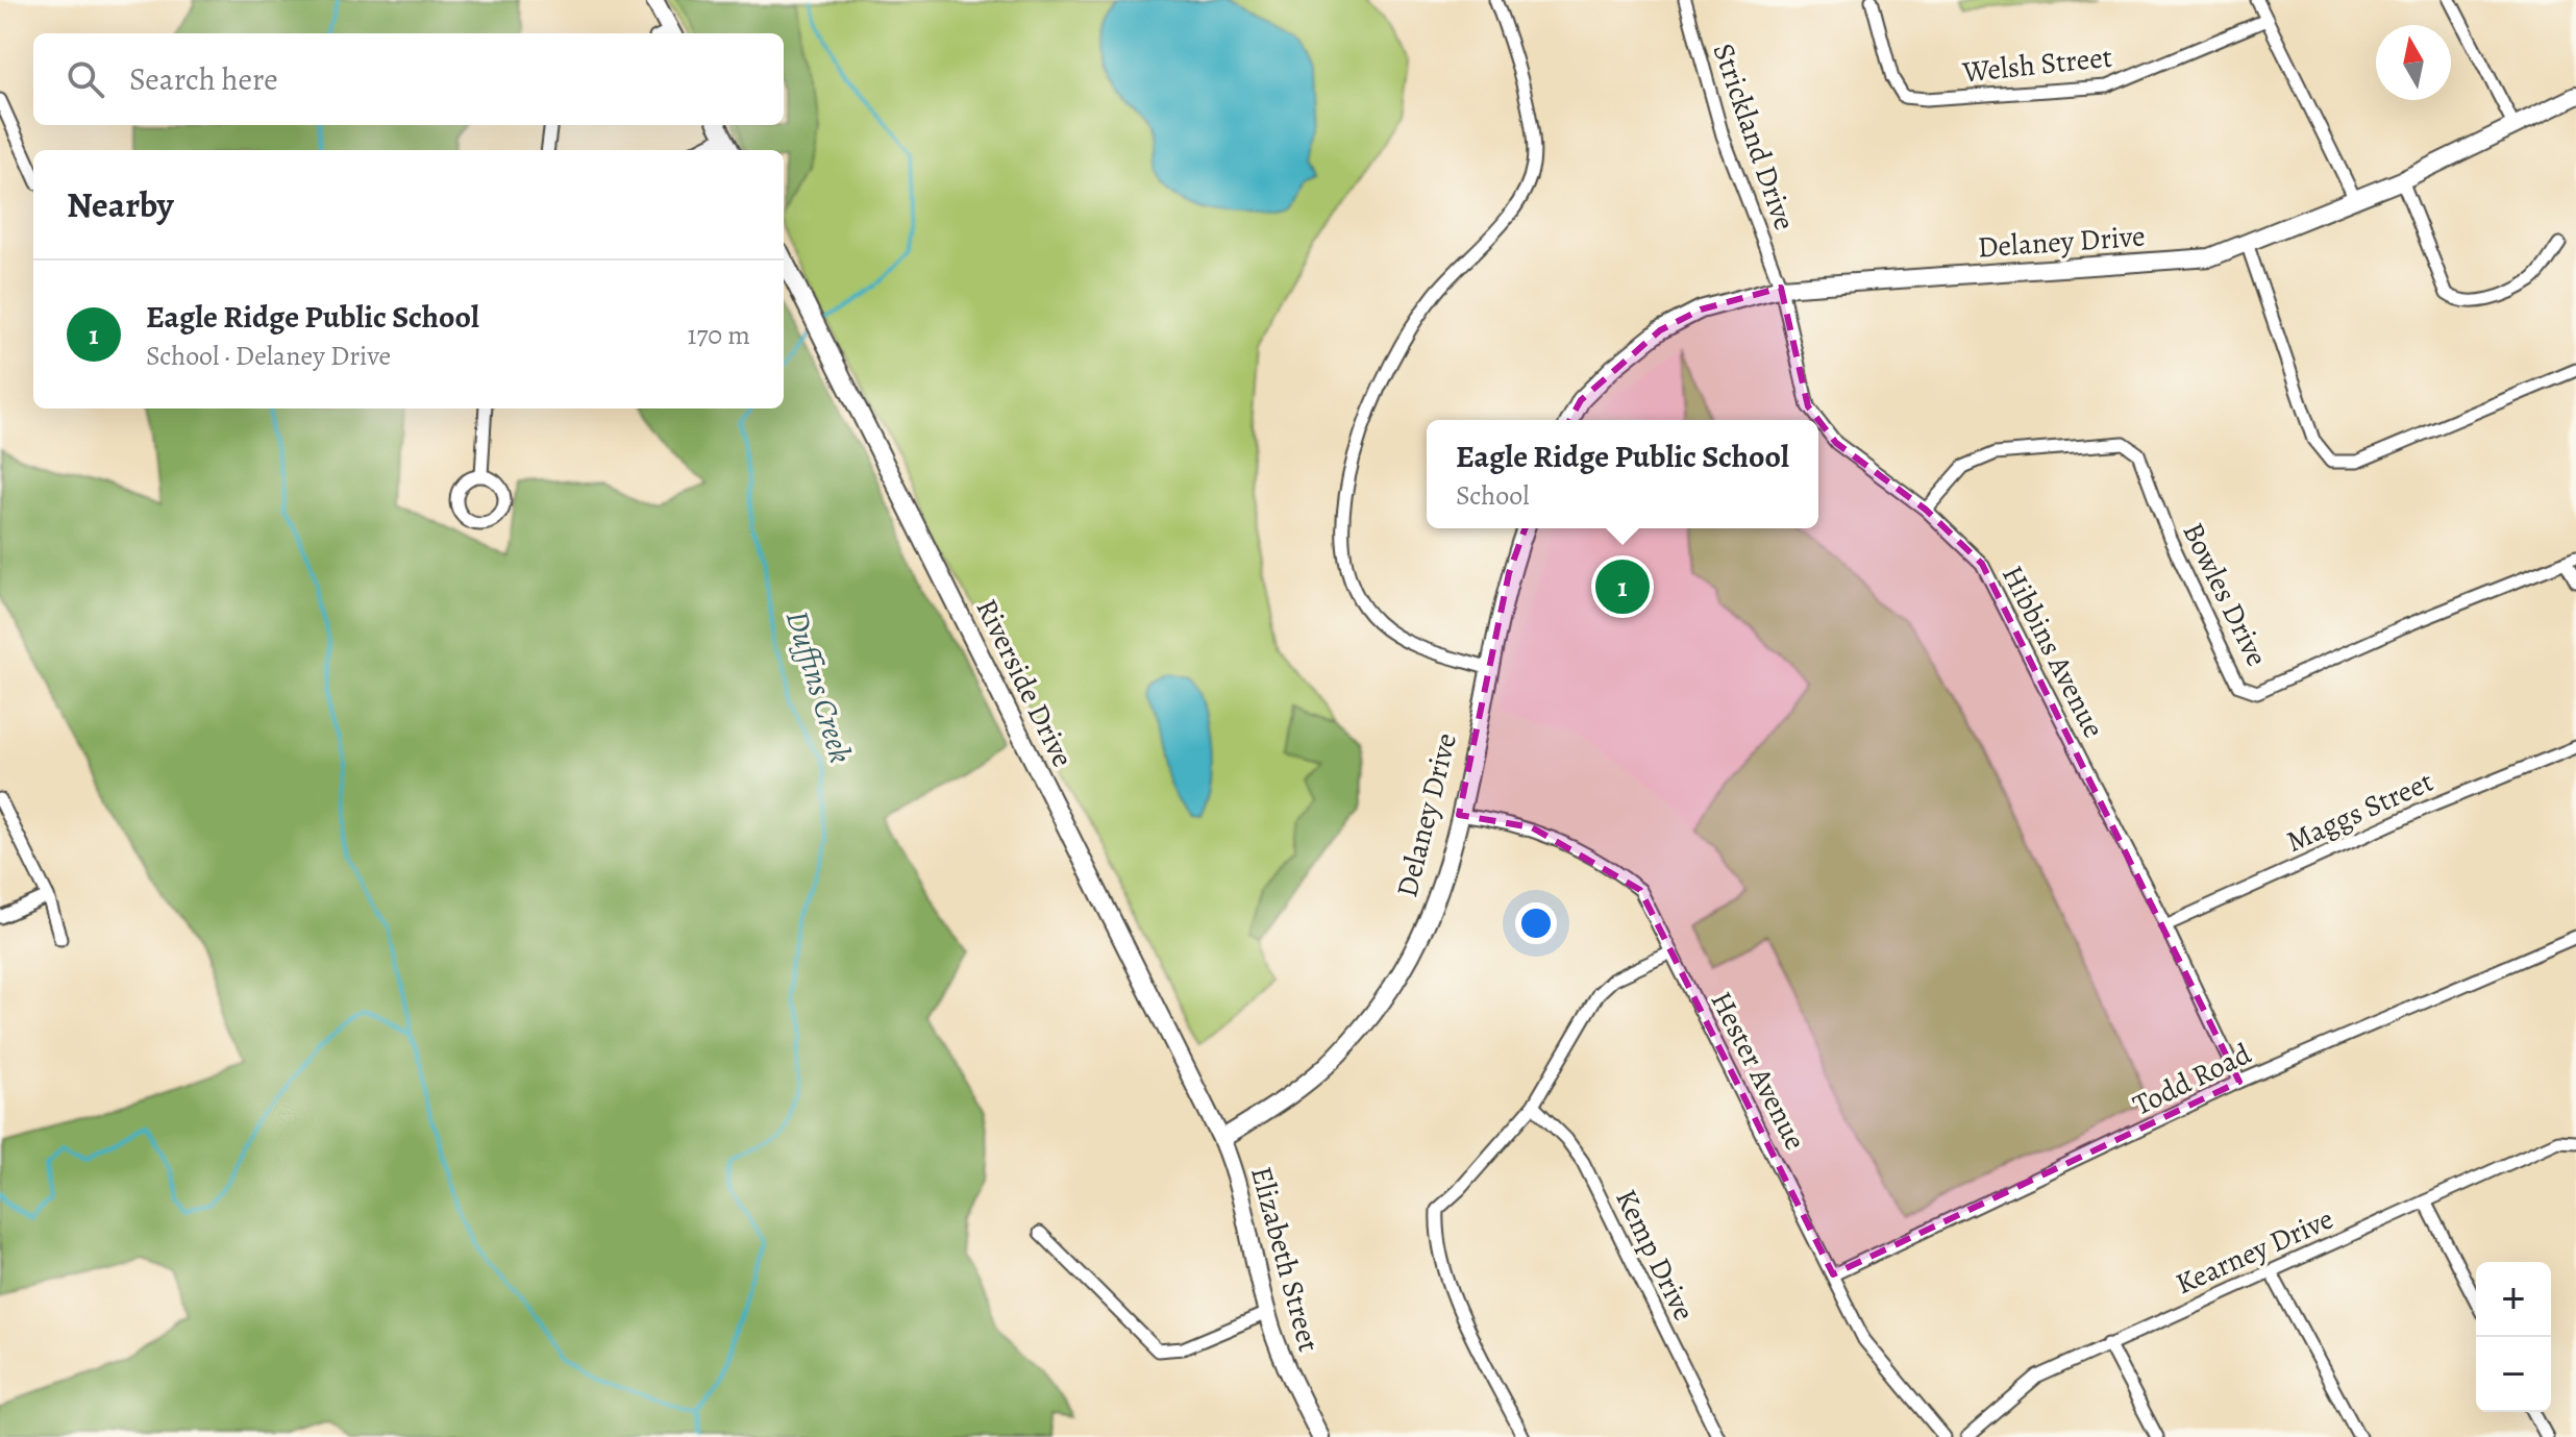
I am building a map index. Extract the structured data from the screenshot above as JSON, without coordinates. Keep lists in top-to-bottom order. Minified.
{"streets":{"street":["Welsh Street","Strickland Drive","Delaney Drive","Bowles Drive","Hibbins Avenue","Riverside Drive","Maggs Street","Hester Avenue","Todd Road","Kearney Drive","Kemp Drive","Elizabeth Street"]},"crossings":[["Strickland Drive","Delaney Drive"],["Strickland Drive","Hibbins Avenue"],["Delaney Drive","Hibbins Avenue"],["Delaney Drive","Riverside Drive"],["Delaney Drive","Hester Avenue"],["Delaney Drive","Elizabeth Street"],["Bowles Drive","Hibbins Avenue"],["Hibbins Avenue","Maggs Street"],["Hibbins Avenue","Todd Road"],["Riverside Drive","Elizabeth Street"],["Hester Avenue","Todd Road"]],"water":["Duffins Creek"],"north":"top","page":{"search":"Search here","heading":"Nearby","list":[{"mark":"1","name":"Eagle Ridge Public School","note":"School · Delaney Drive","value":"170 m"}],"popup":["Eagle Ridge Public School","School"],"pins":"1","map_buttons":["+","−"]}}
